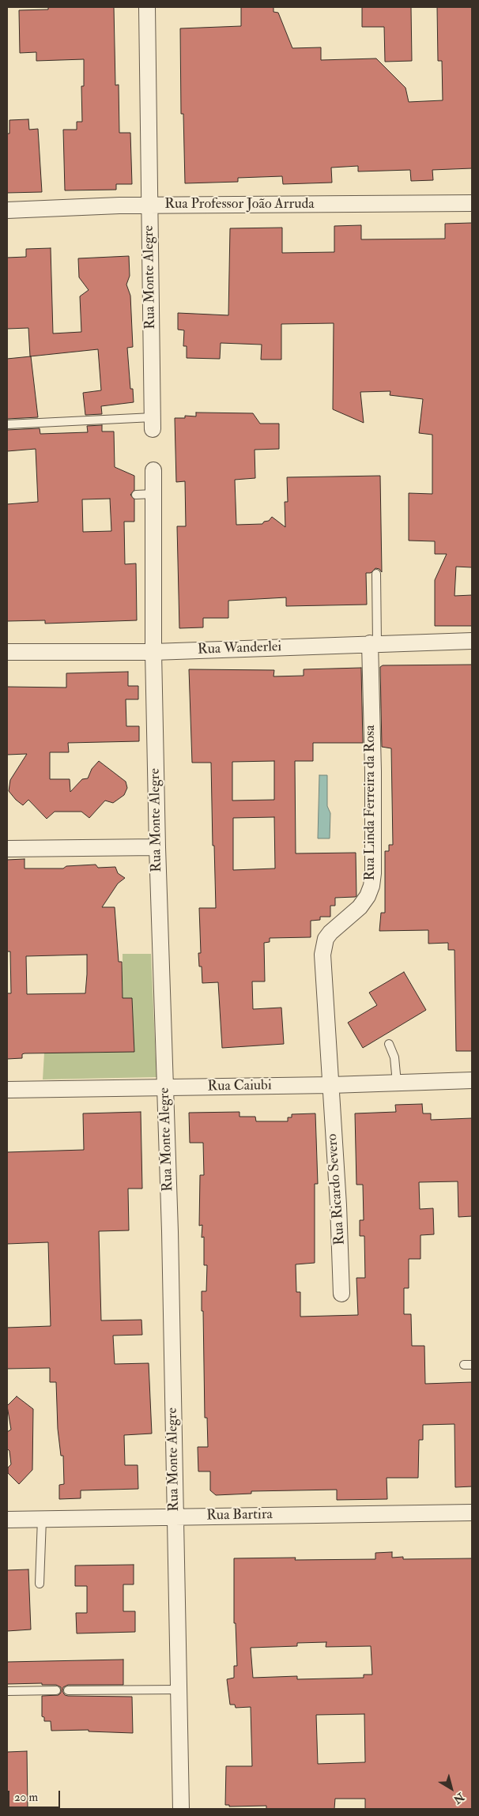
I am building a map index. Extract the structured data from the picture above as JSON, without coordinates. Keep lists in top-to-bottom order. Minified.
{"streets":{"street":["Rua Professor João Arruda","Rua Monte Alegre","Rua Wanderlei","Rua Linda Ferreira da Rosa","Rua Caiubi","Rua Ricardo Severo","Rua Bartira"]},"crossings":[["Rua Professor João Arruda","Rua Monte Alegre"],["Rua Monte Alegre","Rua Wanderlei"],["Rua Monte Alegre","Rua Caiubi"],["Rua Monte Alegre","Rua Bartira"],["Rua Wanderlei","Rua Linda Ferreira da Rosa"],["Rua Linda Ferreira da Rosa","Rua Caiubi"],["Rua Linda Ferreira da Rosa","Rua Ricardo Severo"],["Rua Caiubi","Rua Ricardo Severo"]],"scale_bar":"20 m","north":"bottom right"}
